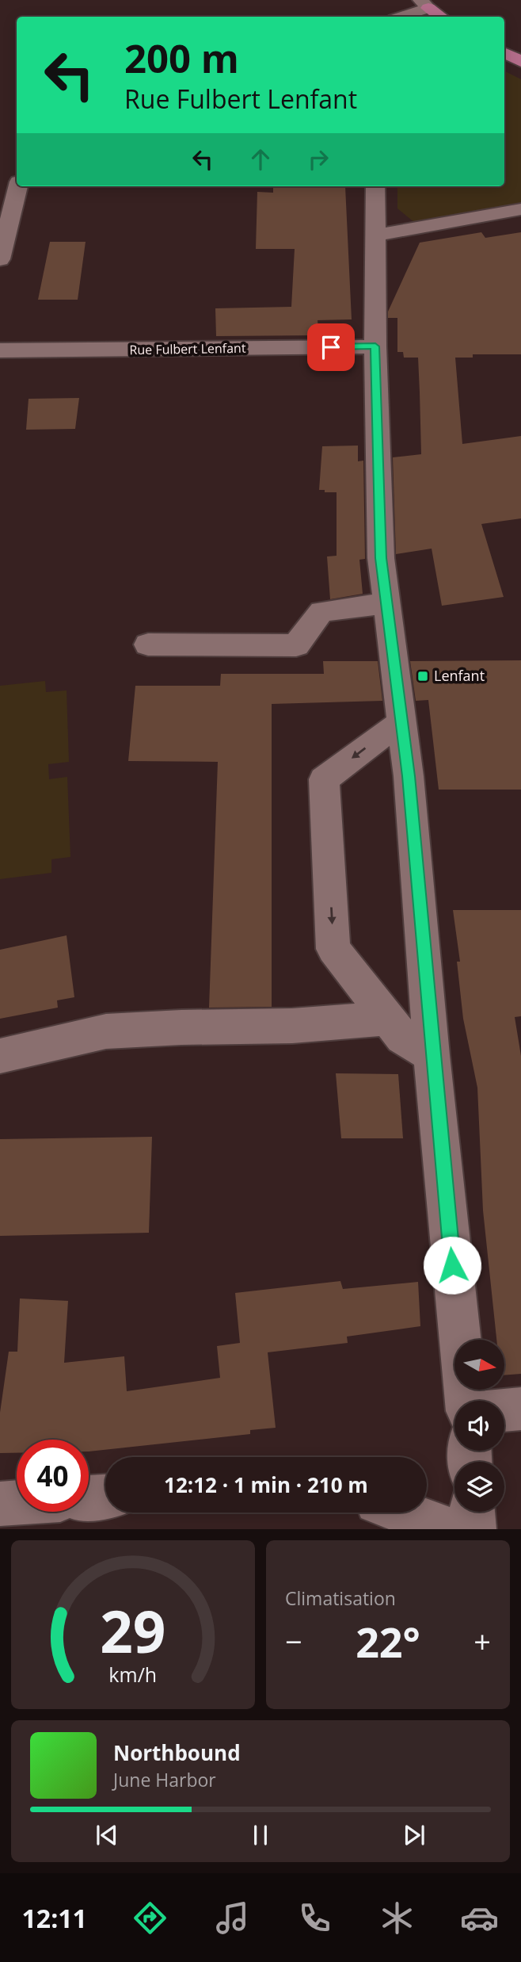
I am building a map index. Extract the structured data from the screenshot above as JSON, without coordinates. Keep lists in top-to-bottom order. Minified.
{"streets":{"street":["Rue Fulbert Lenfant"]},"places":{"transit":["Lenfant"]},"north":"right","page":{"turn":["200 m","Rue Fulbert Lenfant"],"limit":"40","trip":"12:12 · 1 min · 210 m","tile":"Climatisation","heat":["−","22°","+"],"song":["Northbound","June Harbor"],"tabs":"12:11","gauge":["29","km/h"]}}
